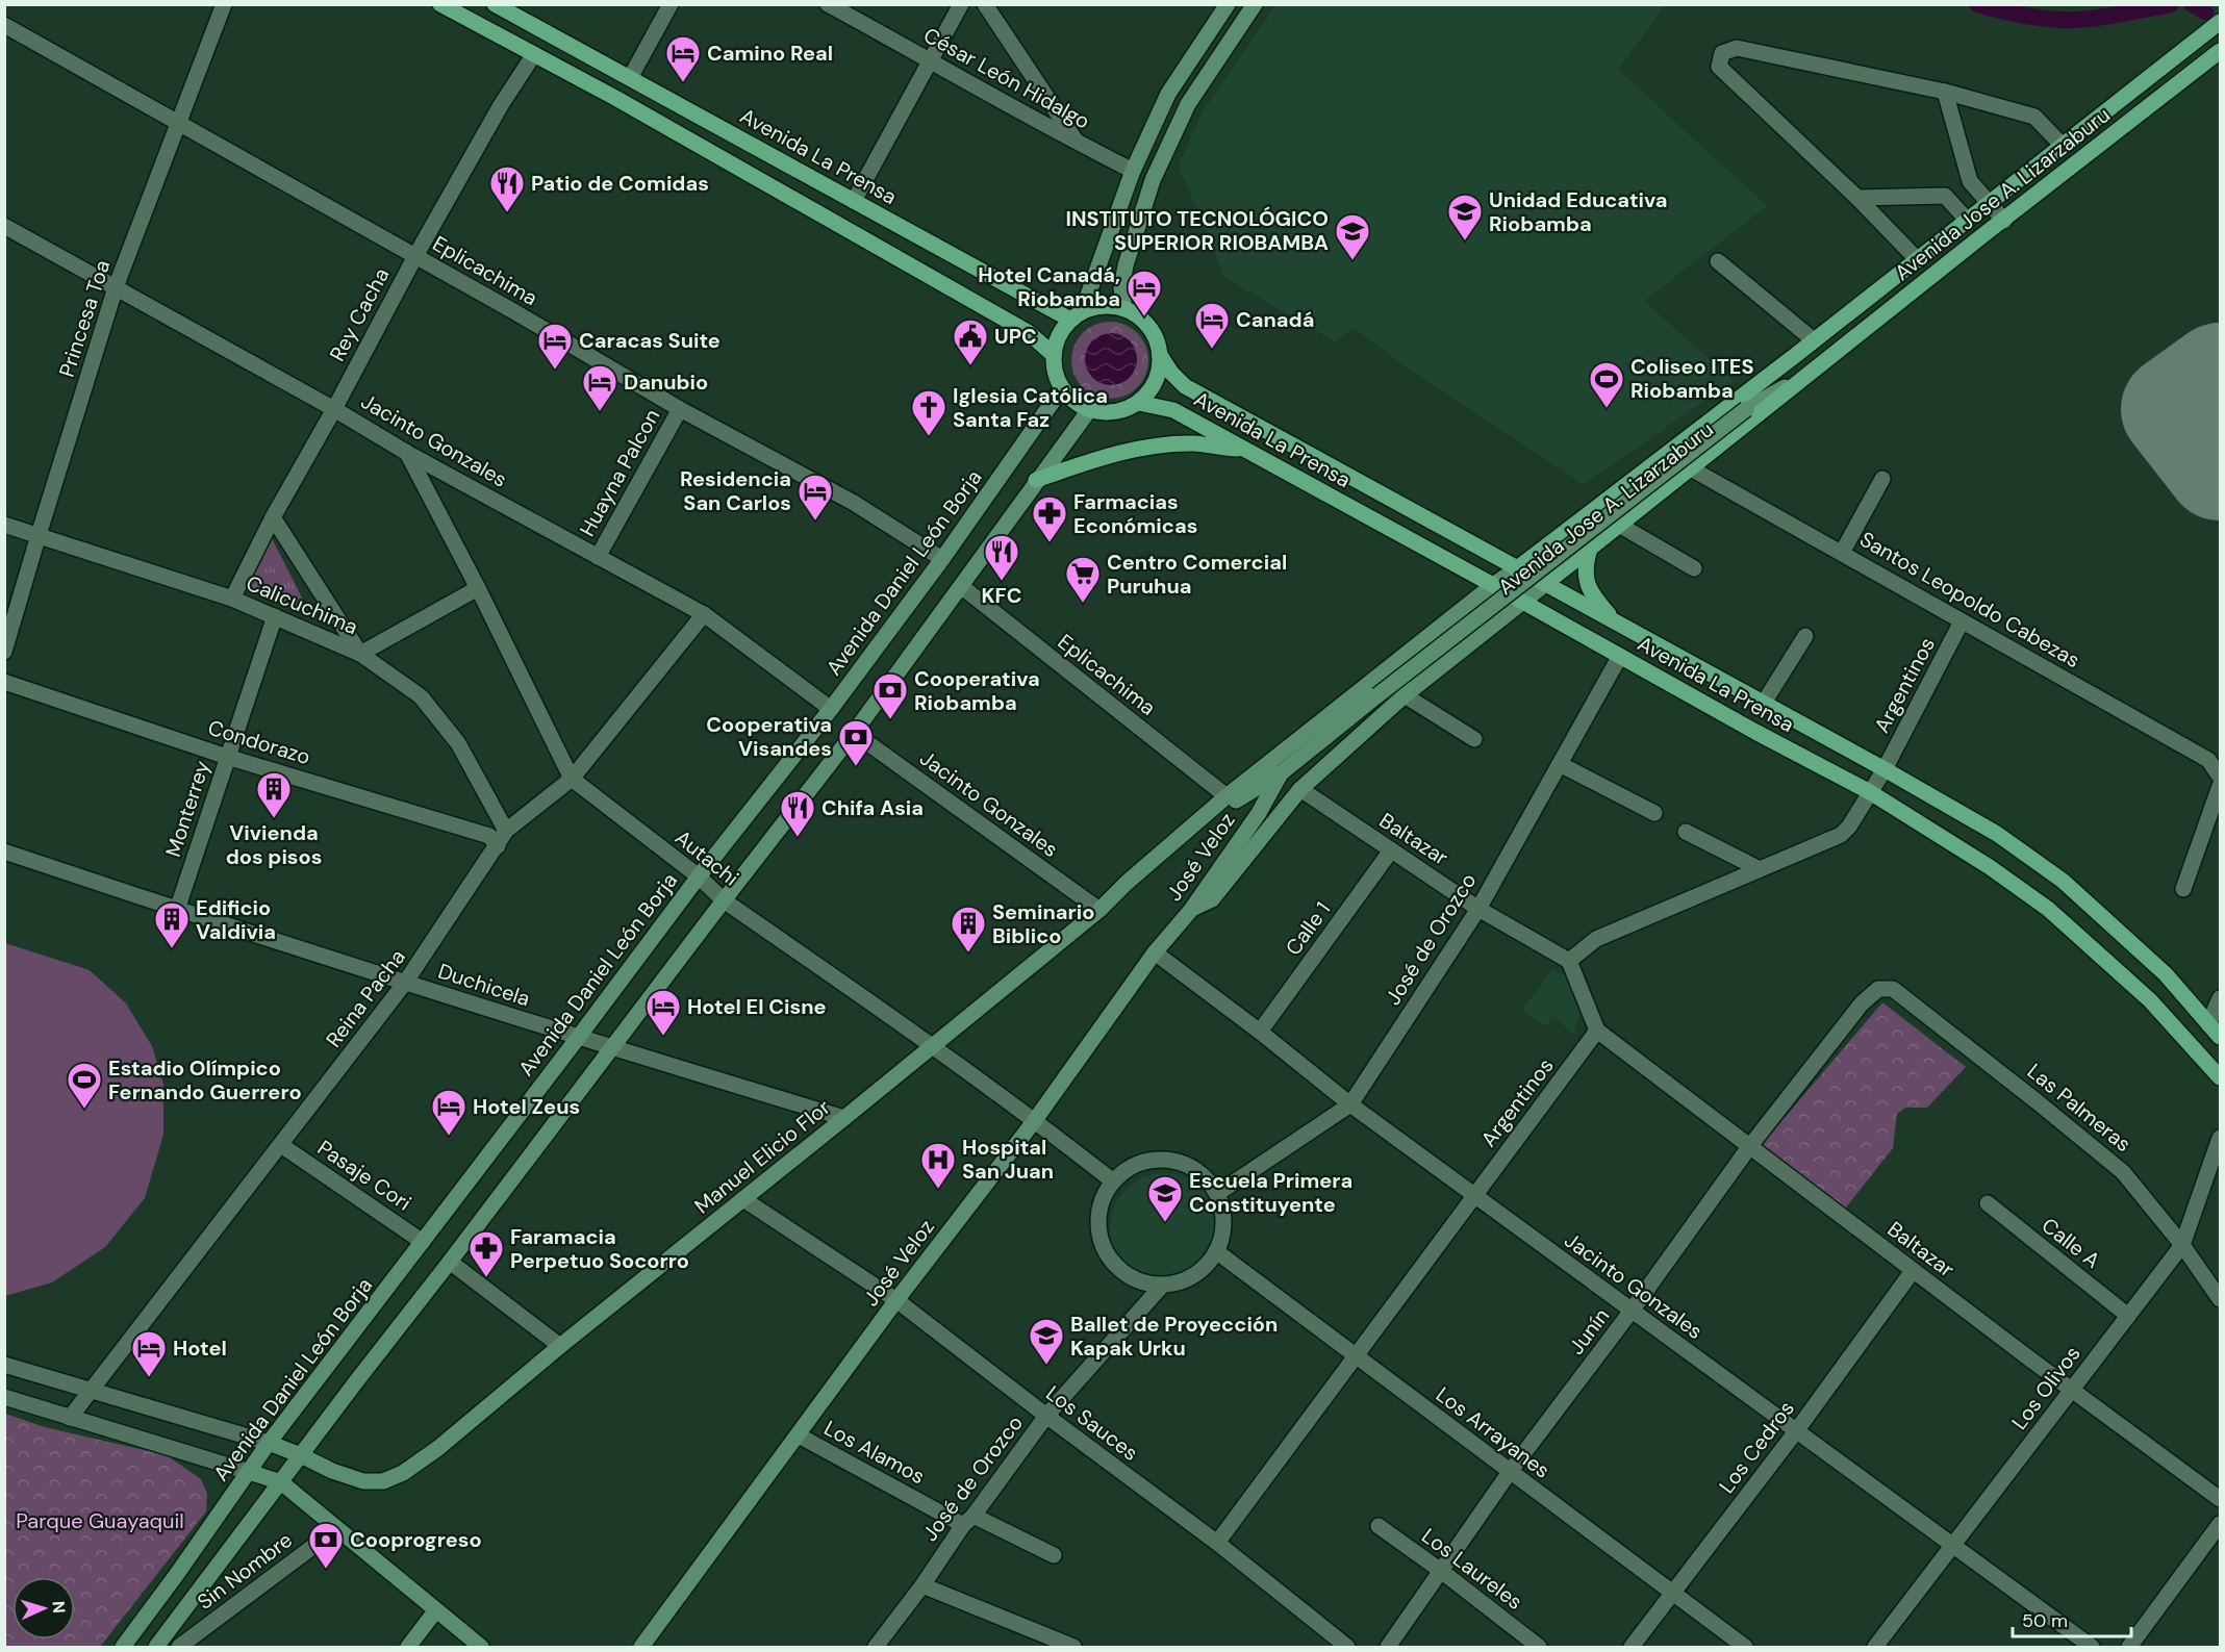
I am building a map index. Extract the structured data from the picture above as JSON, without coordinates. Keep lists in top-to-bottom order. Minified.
{"streets":{"main road":["Avenida La Prensa","Avenida Jose A. Lizarzaburu"],"street":["César León Hidalgo","Eplicachima","Rey Cacha","Princesa Toa","Jacinto Gonzales","Huayna Palcon","Avenida Daniel León Borja","Santos Leopoldo Cabezas","Calicuchima","Argentinos","Condorazo","Monterrey","Baltazar","José Veloz","Autachi","Calle 1","José de Orozco","Duchicela","Reina Pacha","Las Palmeras","Manuel Elicio Flor","Pasaje Cori","Calle A","Junín","Los Olivos","Los Sauces","Los Arrayanes","Los Cedros","Los Alamos","Los Laureles","Sin Nombre"]},"crossings":[["Avenida La Prensa","Avenida Jose A. Lizarzaburu"],["Avenida La Prensa","Avenida Daniel León Borja"],["Avenida La Prensa","Argentinos"],["Avenida La Prensa","José de Orozco"],["Avenida Jose A. Lizarzaburu","Eplicachima"],["Avenida Jose A. Lizarzaburu","Santos Leopoldo Cabezas"],["Avenida Jose A. Lizarzaburu","Baltazar"],["Avenida Jose A. Lizarzaburu","José Veloz"],["Avenida Jose A. Lizarzaburu","Manuel Elicio Flor"],["Eplicachima","Rey Cacha"],["Eplicachima","Princesa Toa"],["Eplicachima","Huayna Palcon"],["Eplicachima","Avenida Daniel León Borja"],["Eplicachima","Manuel Elicio Flor"],["Rey Cacha","Jacinto Gonzales"],["Rey Cacha","Calicuchima"],["Princesa Toa","Jacinto Gonzales"],["Princesa Toa","Calicuchima"],["Jacinto Gonzales","Huayna Palcon"],["Jacinto Gonzales","Avenida Daniel León Borja"],["Jacinto Gonzales","Argentinos"],["Jacinto Gonzales","José Veloz"],["Jacinto Gonzales","Autachi"],["Jacinto Gonzales","Calle 1"],["Jacinto Gonzales","José de Orozco"],["Jacinto Gonzales","Reina Pacha"],["Jacinto Gonzales","Manuel Elicio Flor"],["Jacinto Gonzales","Junín"],["Jacinto Gonzales","Los Olivos"],["Jacinto Gonzales","Los Cedros"],["Avenida Daniel León Borja","Autachi"],["Avenida Daniel León Borja","Duchicela"],["Avenida Daniel León Borja","Manuel Elicio Flor"],["Avenida Daniel León Borja","Pasaje Cori"],["Santos Leopoldo Cabezas","Argentinos"],["Calicuchima","Monterrey"],["Calicuchima","Reina Pacha"],["Argentinos","Baltazar"],["Argentinos","Los Sauces"],["Argentinos","Los Arrayanes"],["Condorazo","Monterrey"],["Condorazo","Reina Pacha"],["Monterrey","Duchicela"],["Baltazar","Calle 1"],["Baltazar","José de Orozco"],["Baltazar","Junín"],["Baltazar","Los Olivos"],["Baltazar","Los Cedros"],["José Veloz","Autachi"],["José Veloz","Los Sauces"],["José Veloz","Los Alamos"],["Autachi","José de Orozco"],["Autachi","Reina Pacha"],["Autachi","Manuel Elicio Flor"],["Autachi","Los Arrayanes"],["José de Orozco","Los Sauces"],["José de Orozco","Los Arrayanes"],["José de Orozco","Los Alamos"],["Duchicela","Reina Pacha"],["Duchicela","Manuel Elicio Flor"],["Reina Pacha","Pasaje Cori"],["Las Palmeras","Junín"],["Las Palmeras","Los Olivos"],["Manuel Elicio Flor","Los Sauces"],["Calle A","Los Olivos"],["Junín","Los Arrayanes"],["Junín","Los Laureles"],["Los Arrayanes","Los Cedros"]],"parks":["Parque Guayaquil"],"places":{"hotel":["Camino Real","Hotel Canadá, Riobamba","Canadá","Caracas Suite","Danubio","Residencia San Carlos","Hotel El Cisne","Hotel Zeus","Hotel"],"restaurant":["Patio de Comidas","KFC","Chifa Asia"],"school or university":["Unidad Educativa Riobamba","INSTITUTO TECNOLÓGICO SUPERIOR RIOBAMBA","Escuela Primera Constituyente","Ballet de Proyección Kapak Urku"],"public building":["UPC"],"sports":["Coliseo ITES Riobamba","Estadio Olímpico Fernando Guerrero"],"church":["Iglesia Católica Santa Faz"],"pharmacy":["Farmacias Económicas","Faramacia Perpetuo Socorro"],"supermarket":["Centro Comercial Puruhua"],"bank":["Cooperativa Riobamba","Cooperativa Visandes","Cooprogreso"],"building":["Vivienda dos pisos","Edificio Valdivia","Seminario Biblico"],"hospital":["Hospital San Juan"]},"scale_bar":"50 m","north":"right"}
